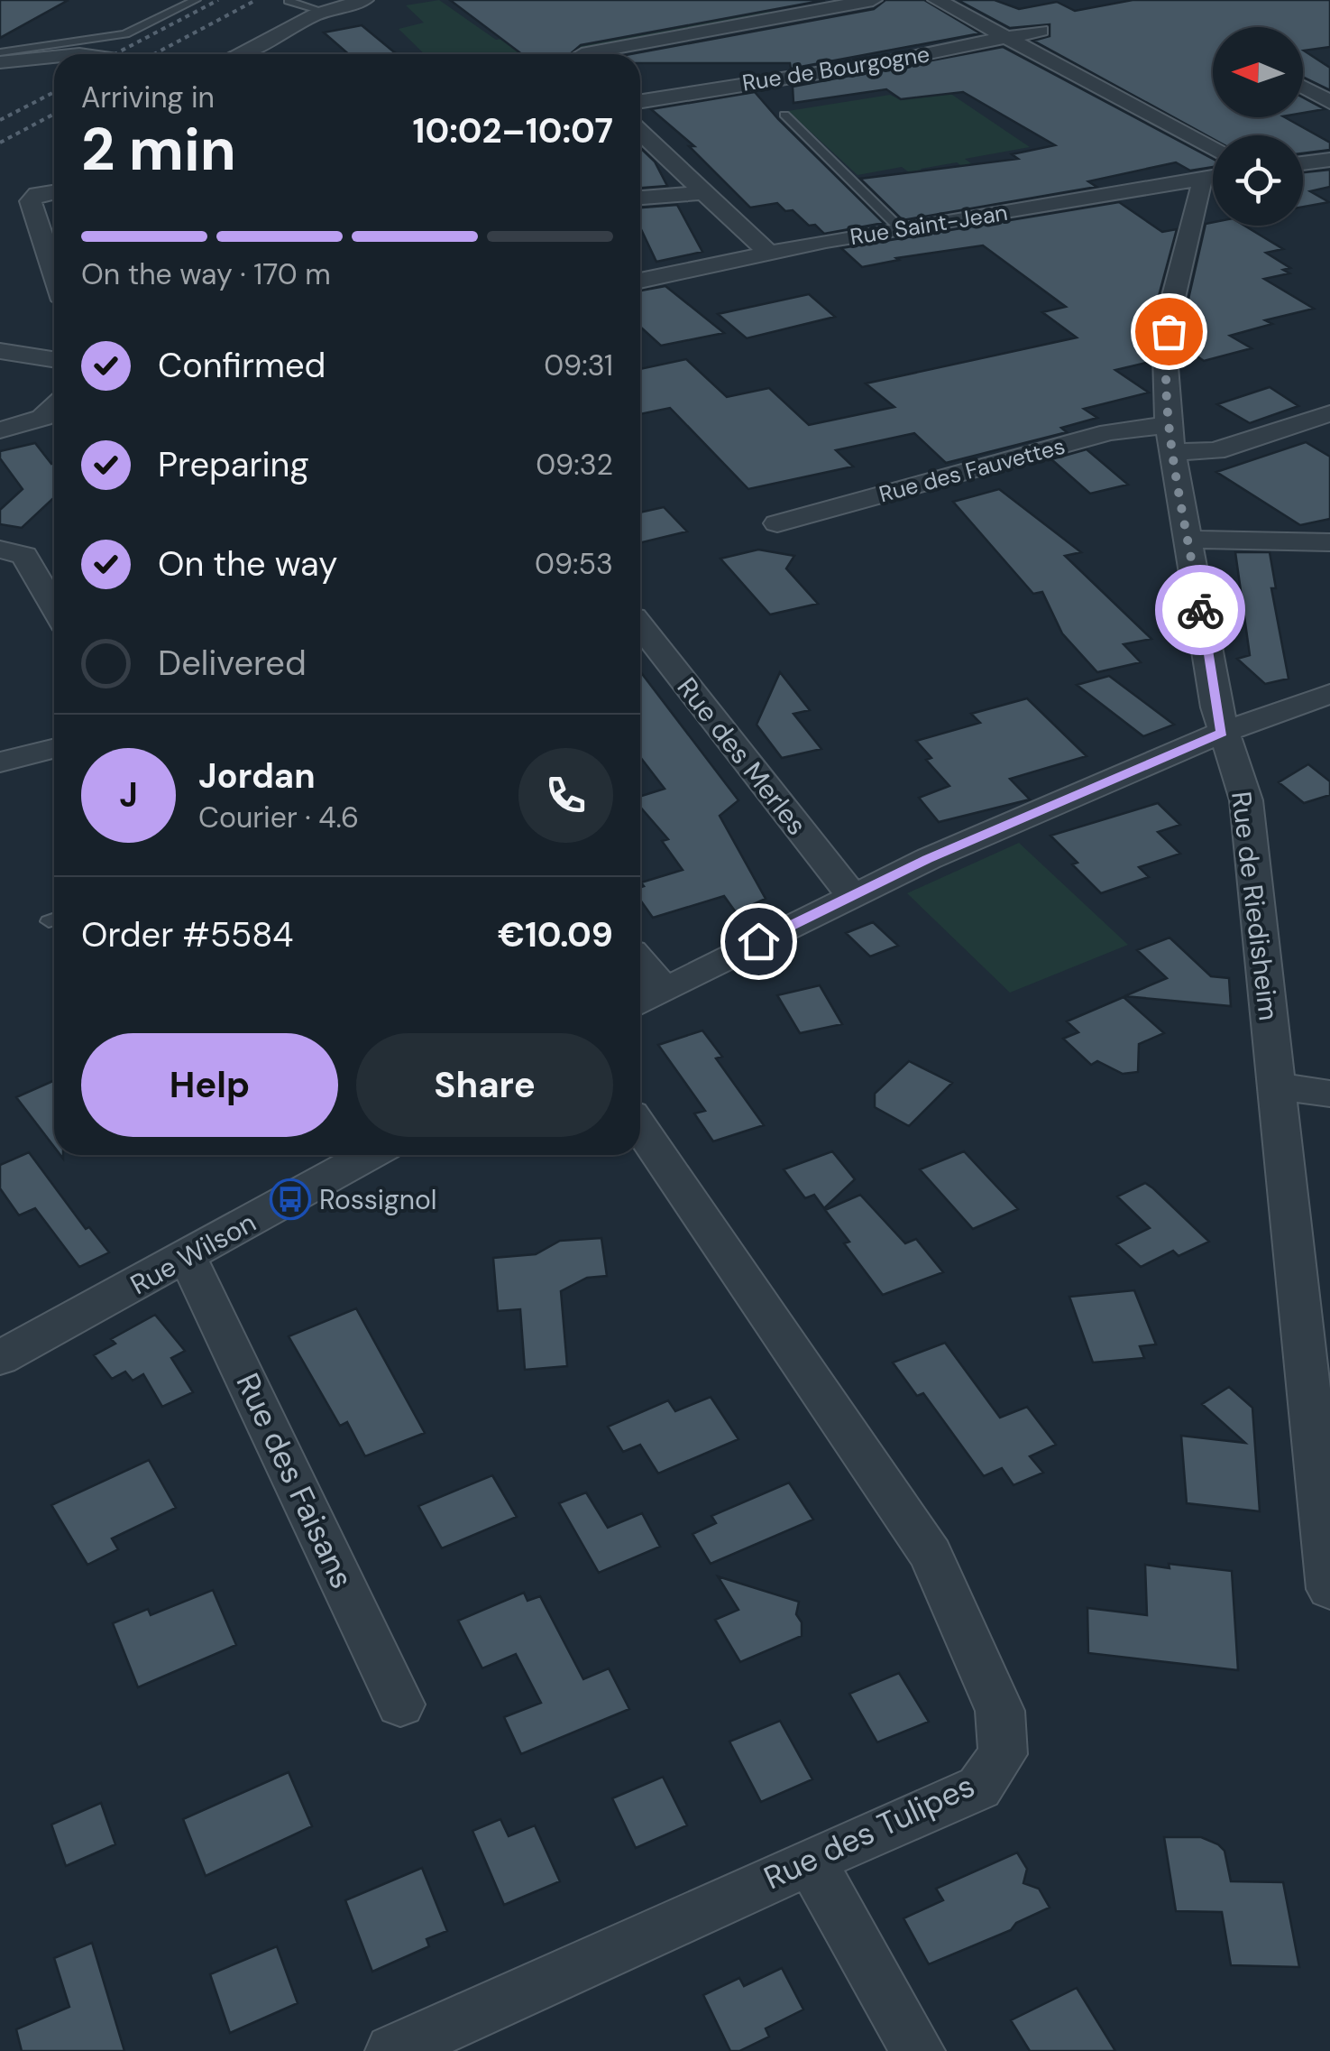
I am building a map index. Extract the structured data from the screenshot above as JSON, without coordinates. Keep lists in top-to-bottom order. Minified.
{"streets":{"street":["Rue de Bourgogne","Rue Saint-Jean","Rue des Fauvettes","Rue des Merles","Rue de Riedisheim","Rue Wilson","Rue des Faisans","Rue des Tulipes"]},"crossings":[["Rue Saint-Jean","Rue de Riedisheim"],["Rue des Fauvettes","Rue de Riedisheim"],["Rue Wilson","Rue des Faisans"]],"places":{"bus stop":["Rossignol"]},"north":"left","page":{"heading":["2 min","Arriving in","10:02–10:07"],"panel":["Jordan","Courier · 4.6","Order #5584","€10.09"],"bar":"On the way · 170 m","list":[["Confirmed","09:31"],["Preparing","09:32"],["On the way","09:53"],"Delivered"],"round":"J","buttons":["Help","Share"]}}
